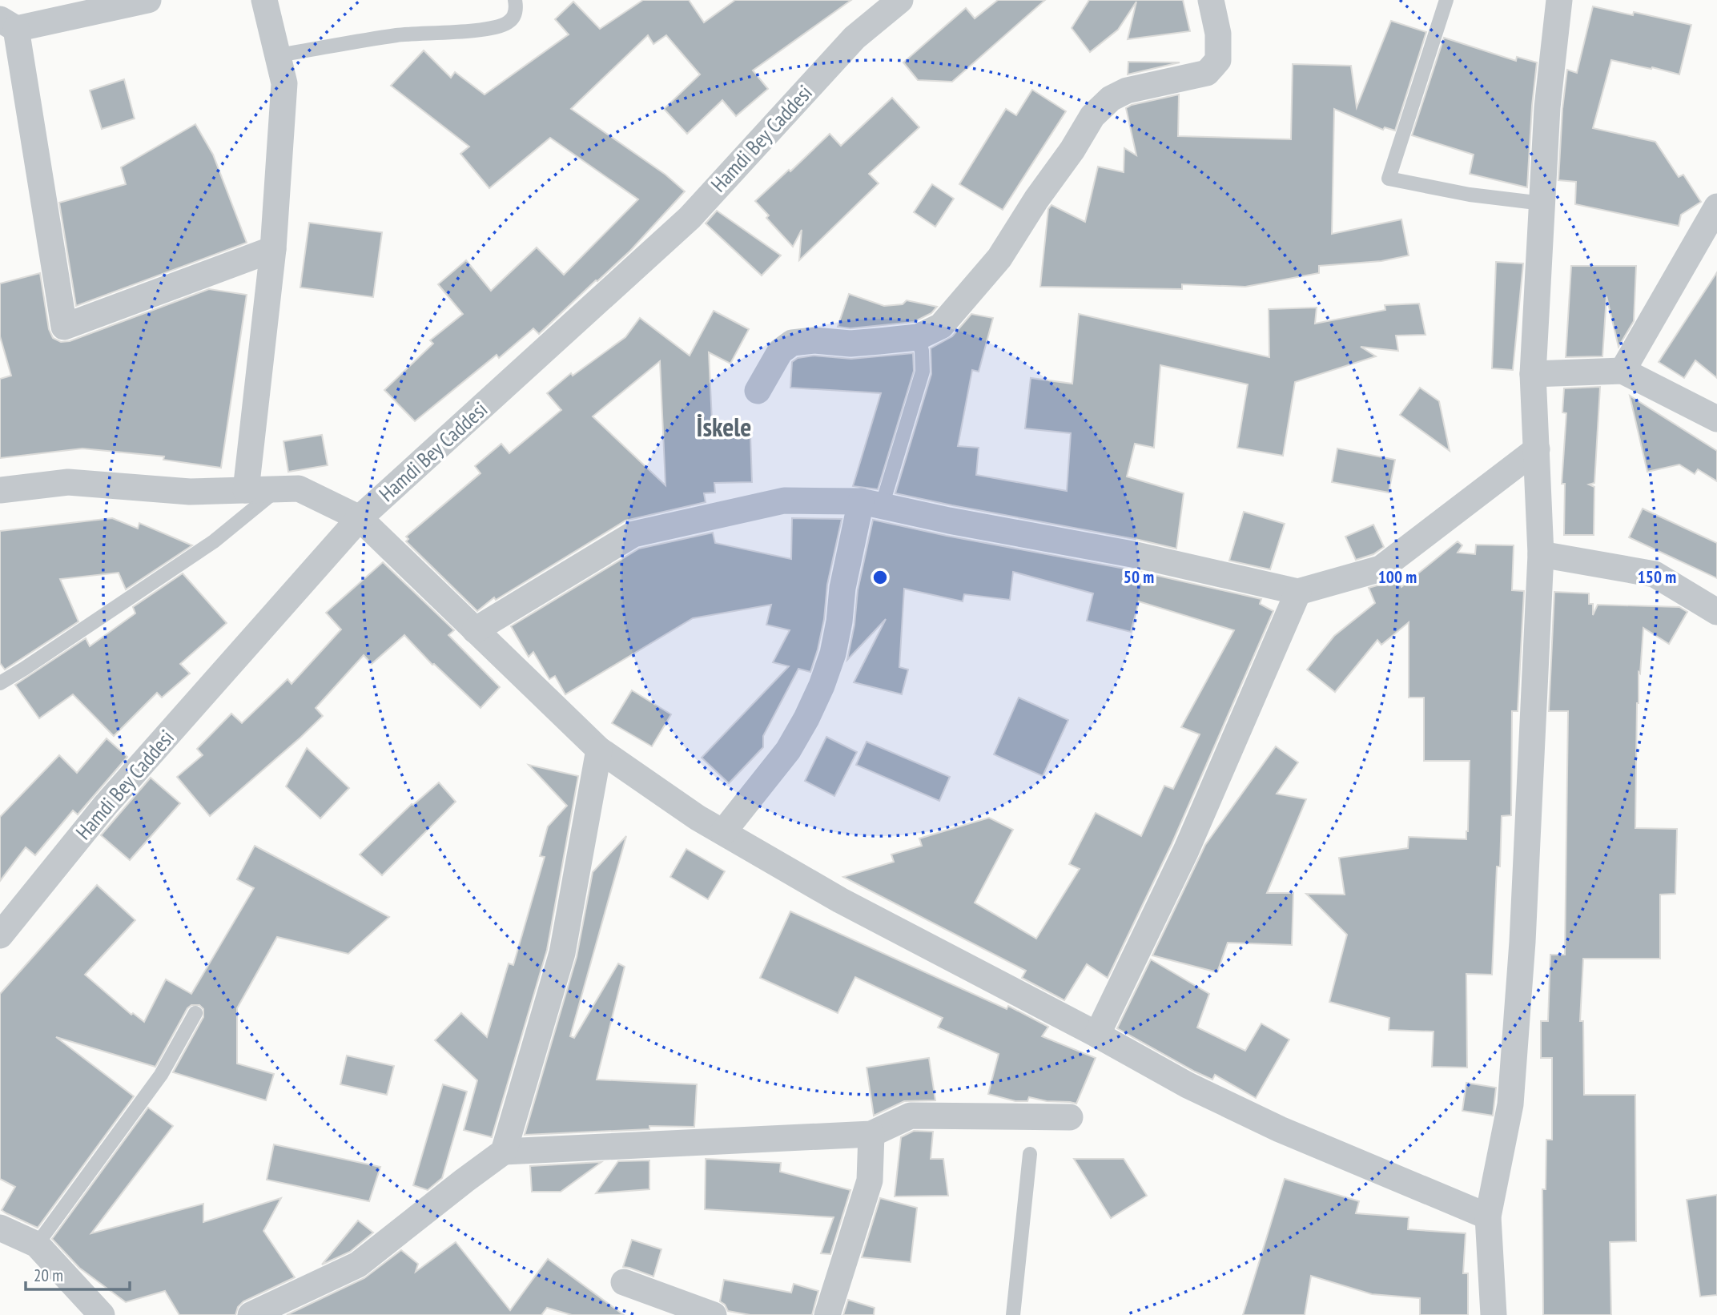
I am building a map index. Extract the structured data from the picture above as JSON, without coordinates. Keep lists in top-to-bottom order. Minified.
{"streets":{"street":["Hamdi Bey Caddesi"]},"districts":["İskele"],"scale_bar":"20 m","rings":["50 m","100 m","150 m"]}
